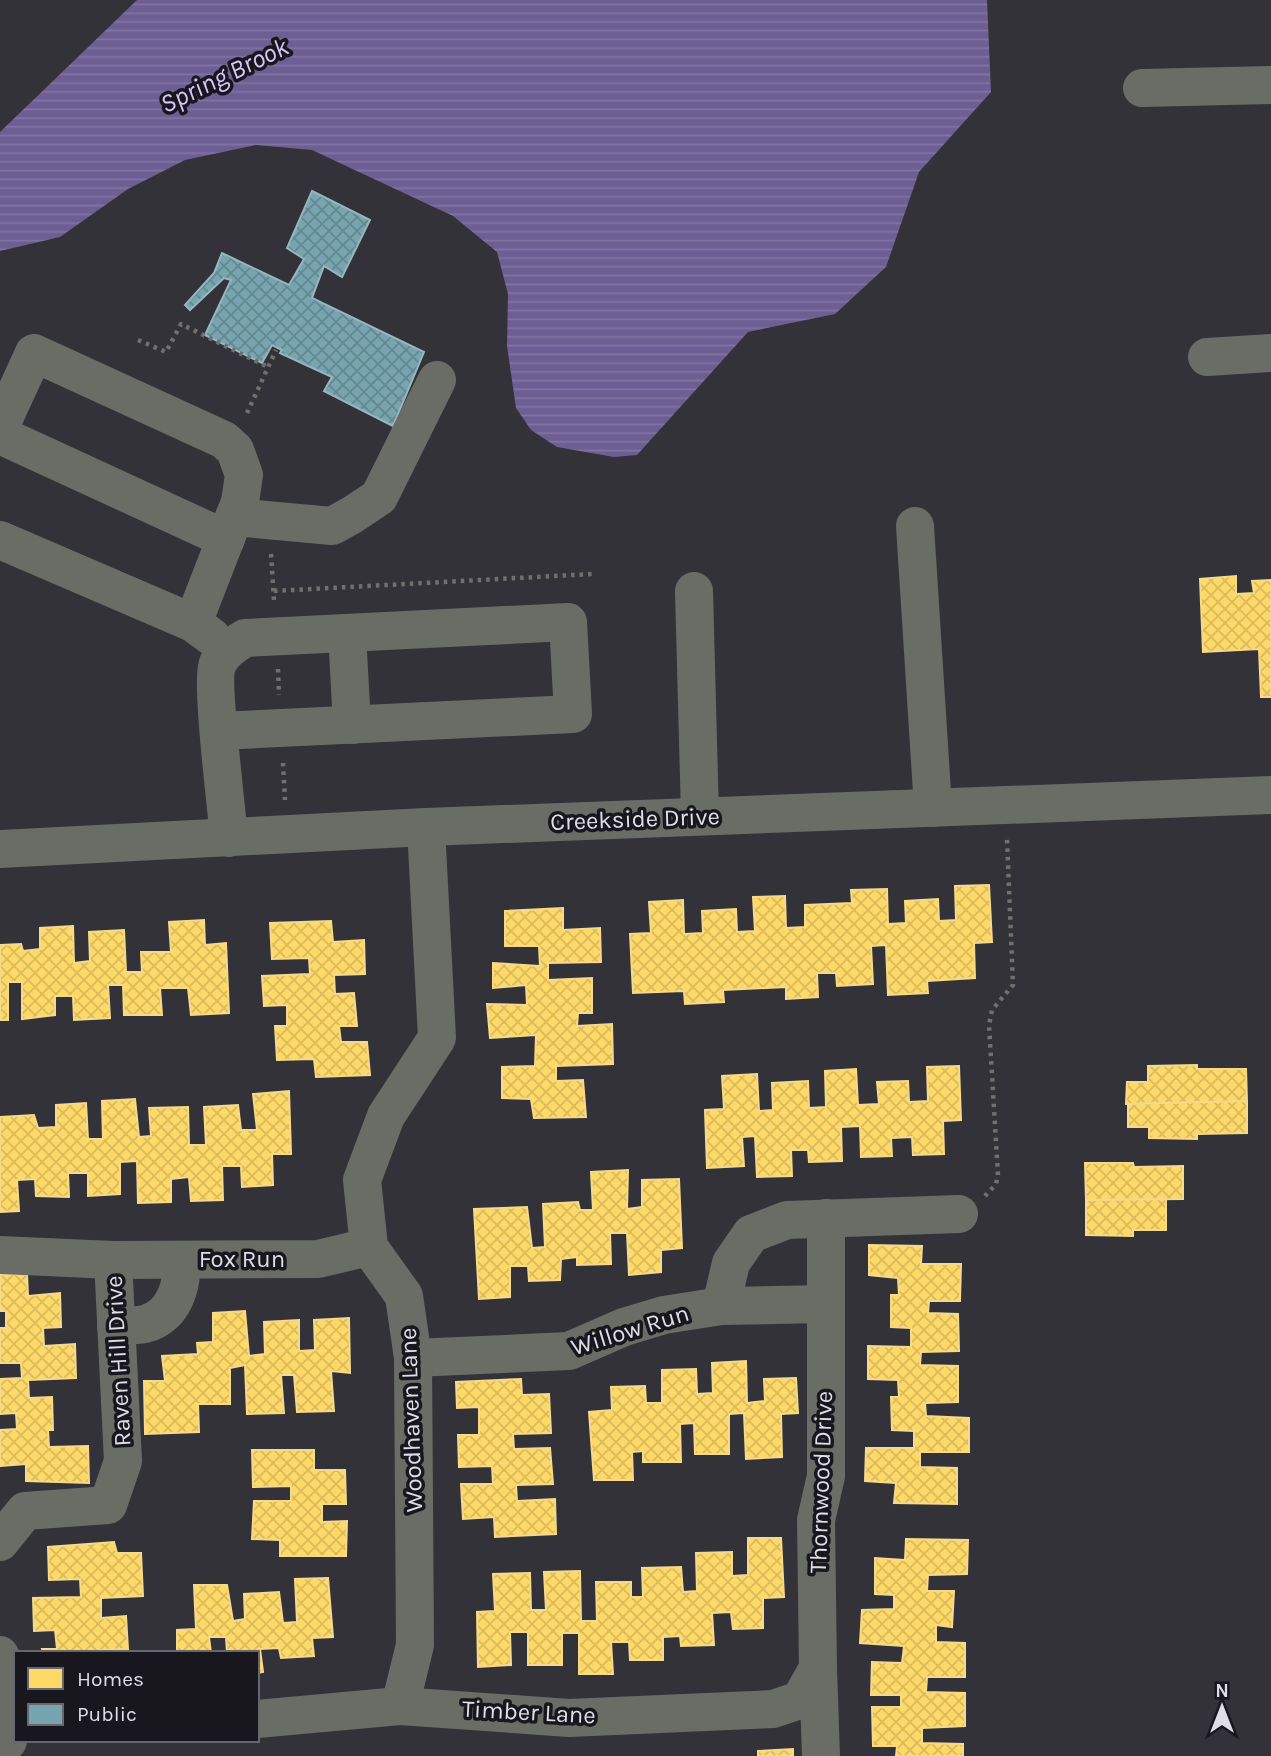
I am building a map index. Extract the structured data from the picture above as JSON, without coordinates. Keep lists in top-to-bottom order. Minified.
{"streets":{"street":["Creekside Drive","Fox Run","Willow Run","Raven Hill Drive","Woodhaven Lane","Thornwood Drive","Timber Lane"]},"crossings":[["Creekside Drive","Woodhaven Lane"],["Fox Run","Raven Hill Drive"],["Fox Run","Woodhaven Lane"],["Willow Run","Woodhaven Lane"],["Willow Run","Thornwood Drive"],["Woodhaven Lane","Timber Lane"],["Thornwood Drive","Timber Lane"]],"water":["Spring Brook"],"legend":["Homes","Public"],"north":"top"}
